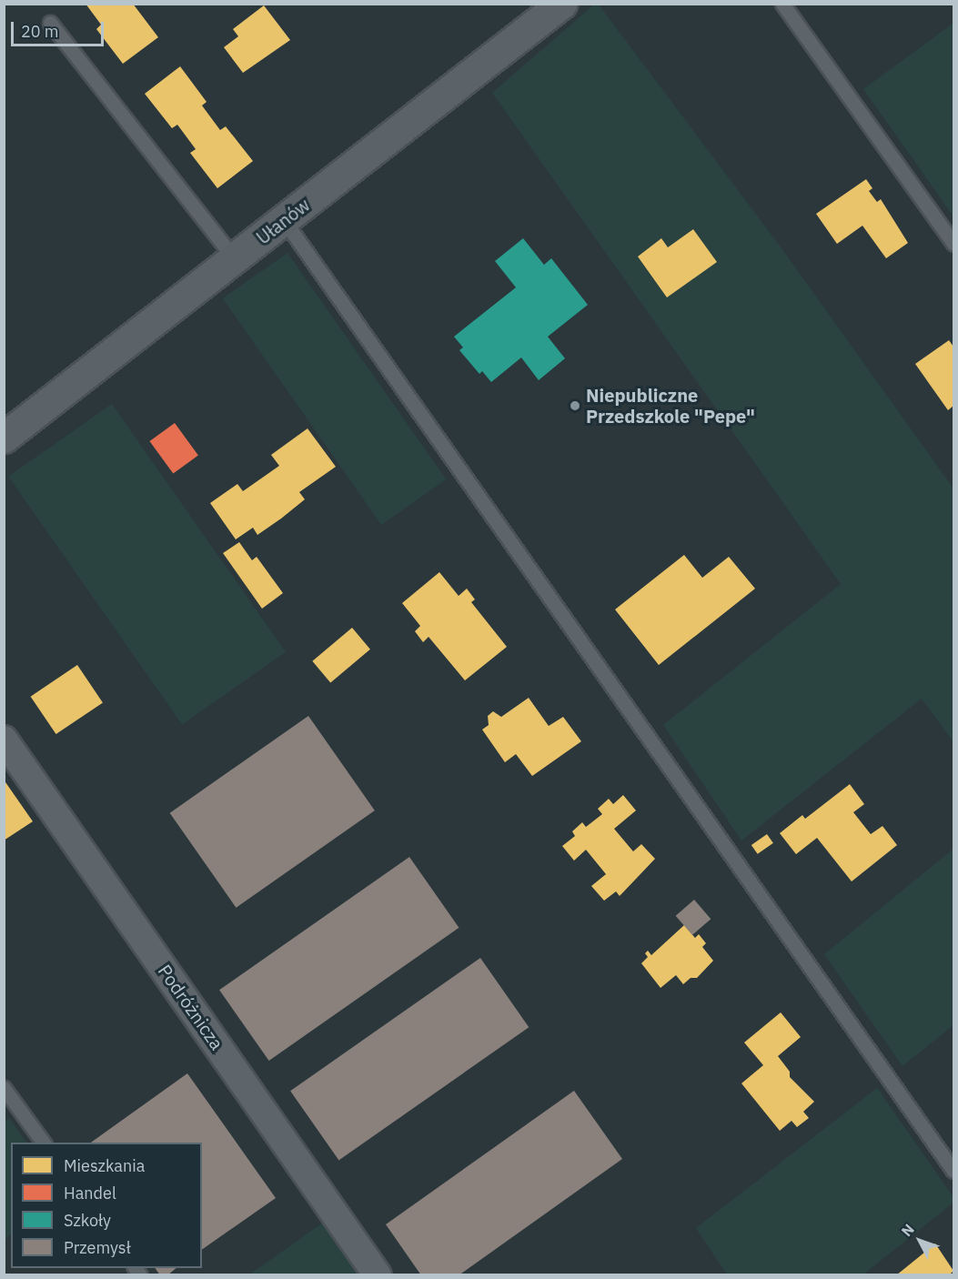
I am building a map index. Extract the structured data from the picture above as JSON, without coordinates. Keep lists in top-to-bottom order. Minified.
{"streets":{"street":["Ułanów","Podróżnicza"]},"places":["Niepubliczne Przedszkole \"Pepe\""],"legend":["Mieszkania","Handel","Szkoły","Przemysł"],"scale_bar":"20 m","north":"top left"}
